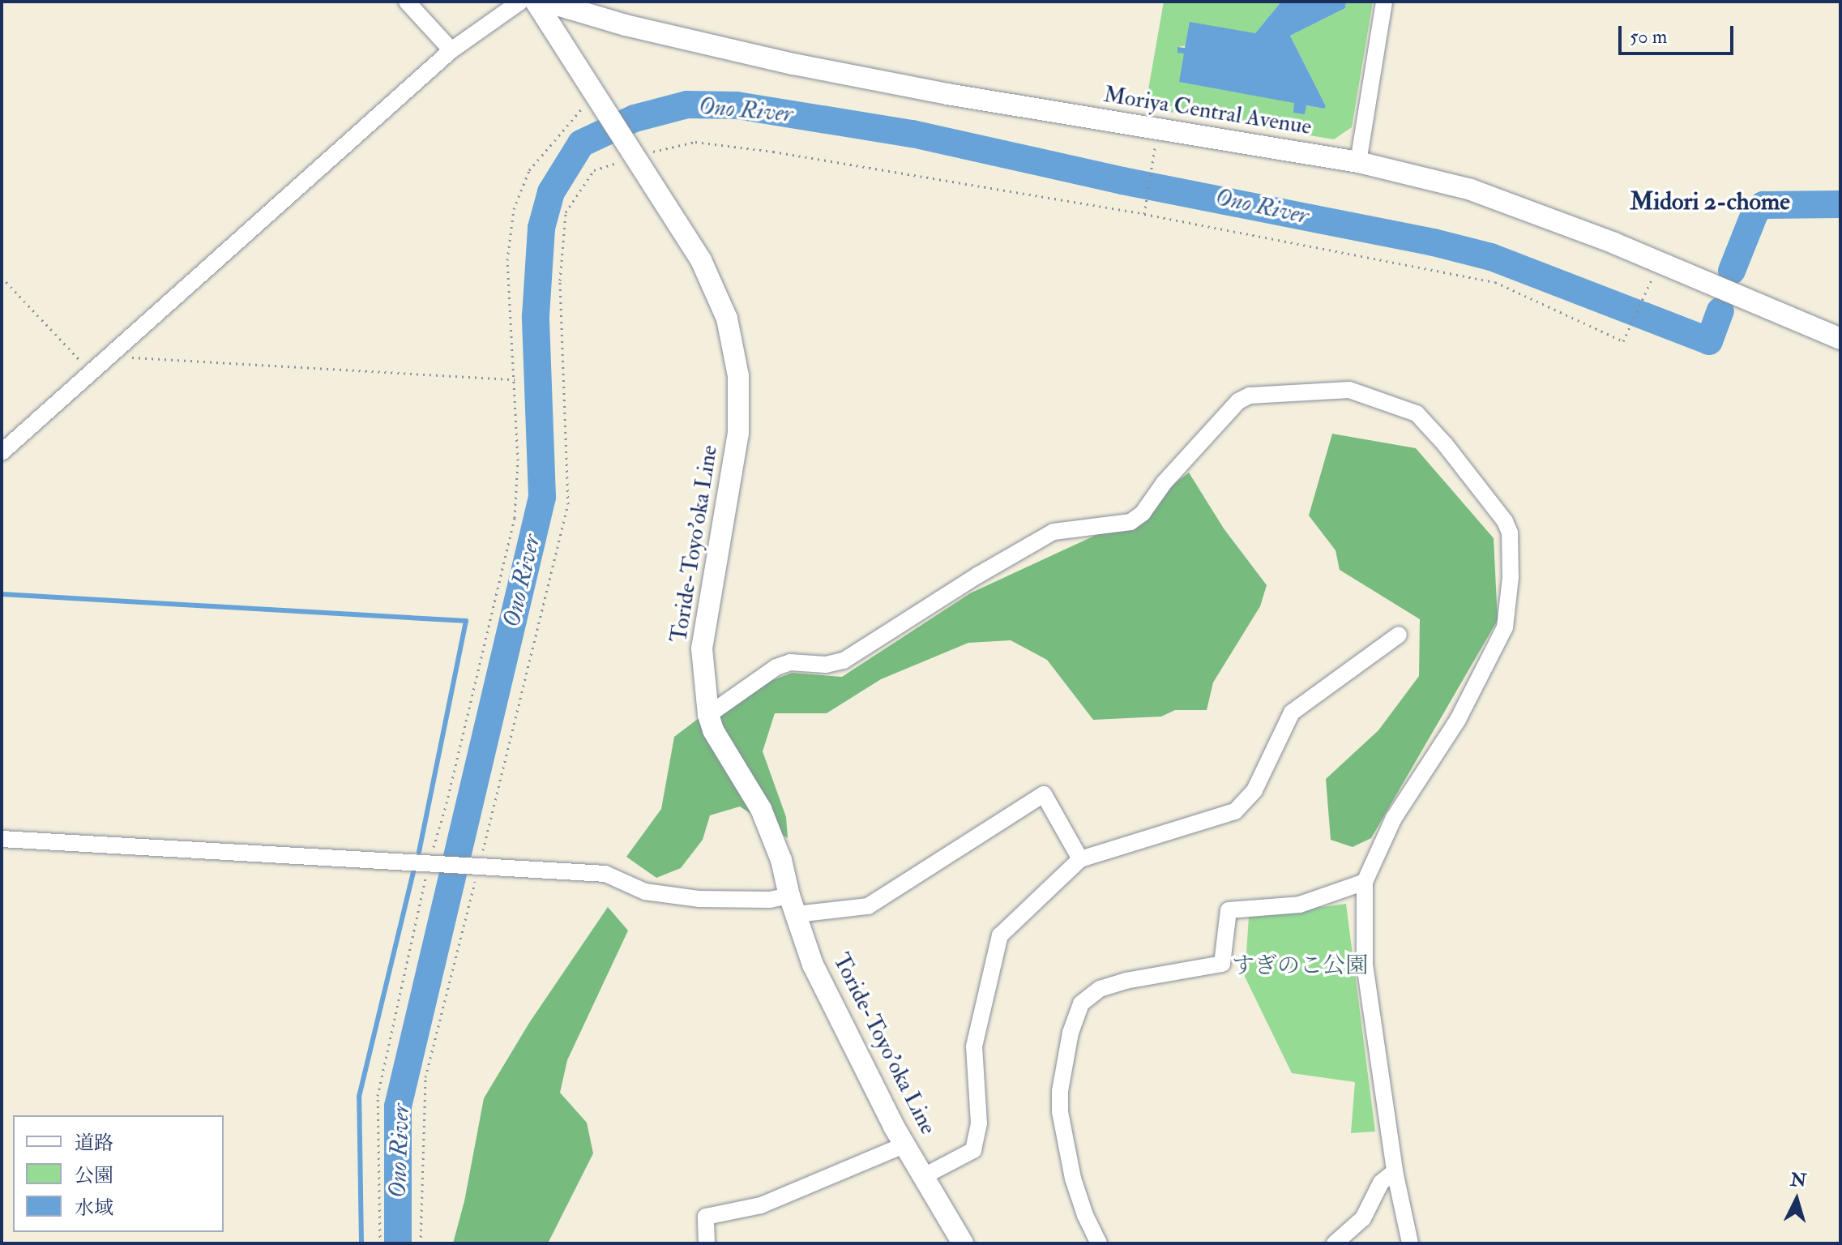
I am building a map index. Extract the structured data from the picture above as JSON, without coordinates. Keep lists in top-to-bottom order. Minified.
{"streets":{"main road":["Moriya Central Avenue","Toride-Toyo'oka Line"]},"districts":["Midori 2-chome"],"water":["Ono River"],"parks":["すぎのこ公園"],"legend":["道路","公園","水域"],"scale_bar":"50 m","north":"top"}
